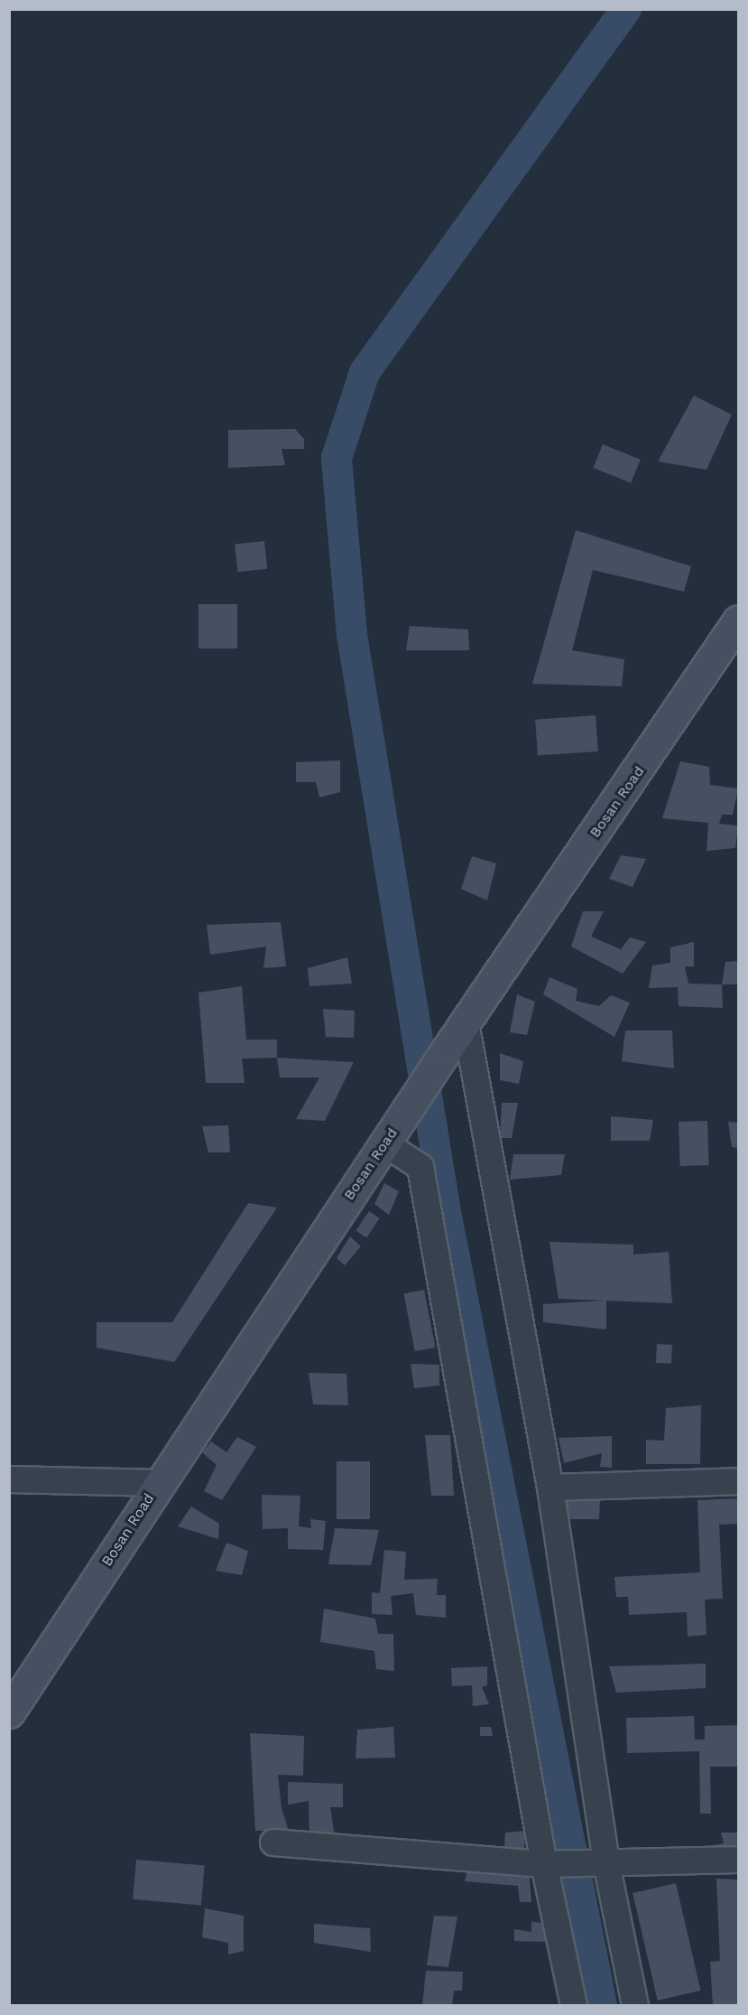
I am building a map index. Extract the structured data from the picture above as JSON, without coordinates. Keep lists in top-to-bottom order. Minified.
{"streets":{"main road":["Bosan Road"]}}
